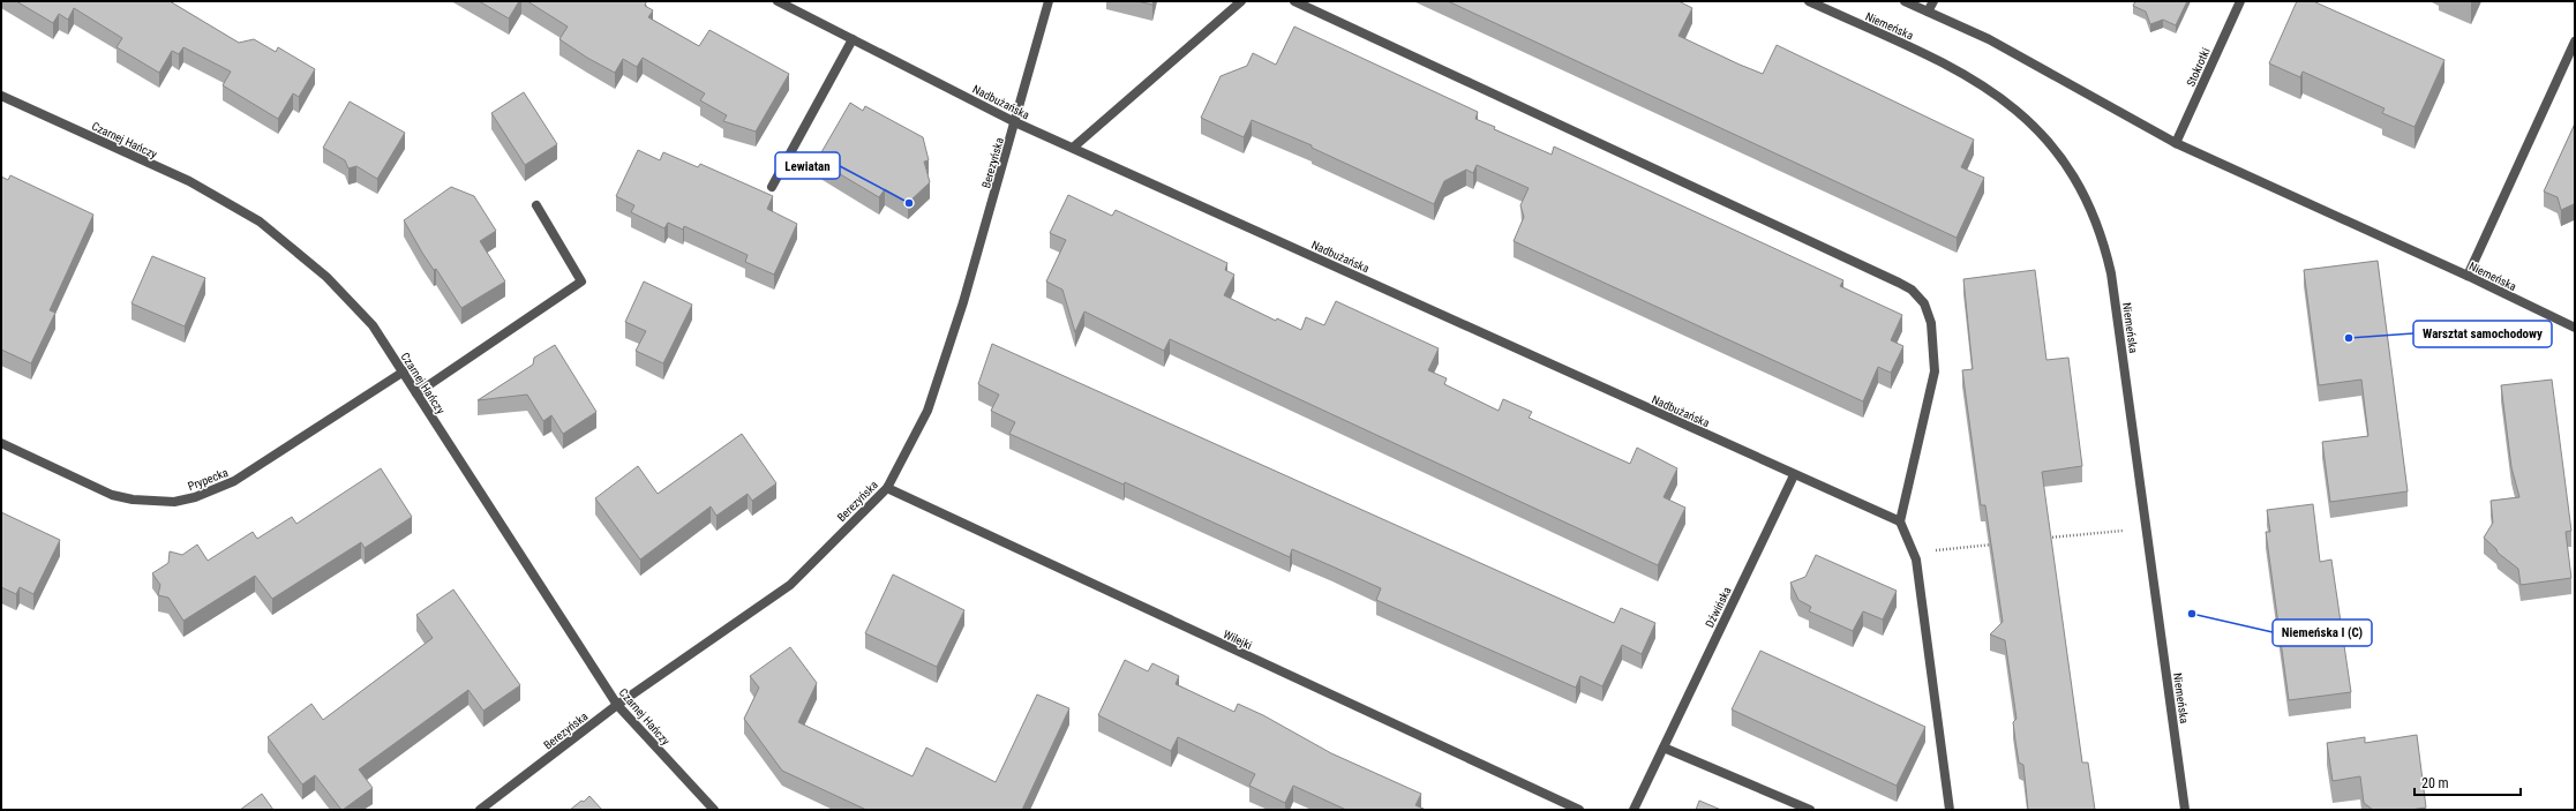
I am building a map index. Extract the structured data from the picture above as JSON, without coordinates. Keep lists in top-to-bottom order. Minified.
{"streets":{"street":["Niemeńska","Stokrotki","Nadbużańska","Czarnej Hańczy","Berezyńska","Prypecka","Dźwińska","Wilejki"]},"crossings":[["Niemeńska","Stokrotki"],["Nadbużańska","Berezyńska"],["Nadbużańska","Dźwińska"],["Czarnej Hańczy","Berezyńska"],["Czarnej Hańczy","Prypecka"],["Berezyńska","Wilejki"]],"places":["Lewiatan","Warsztat samochodowy","Niemeńska I (C)"],"scale_bar":"20 m"}
